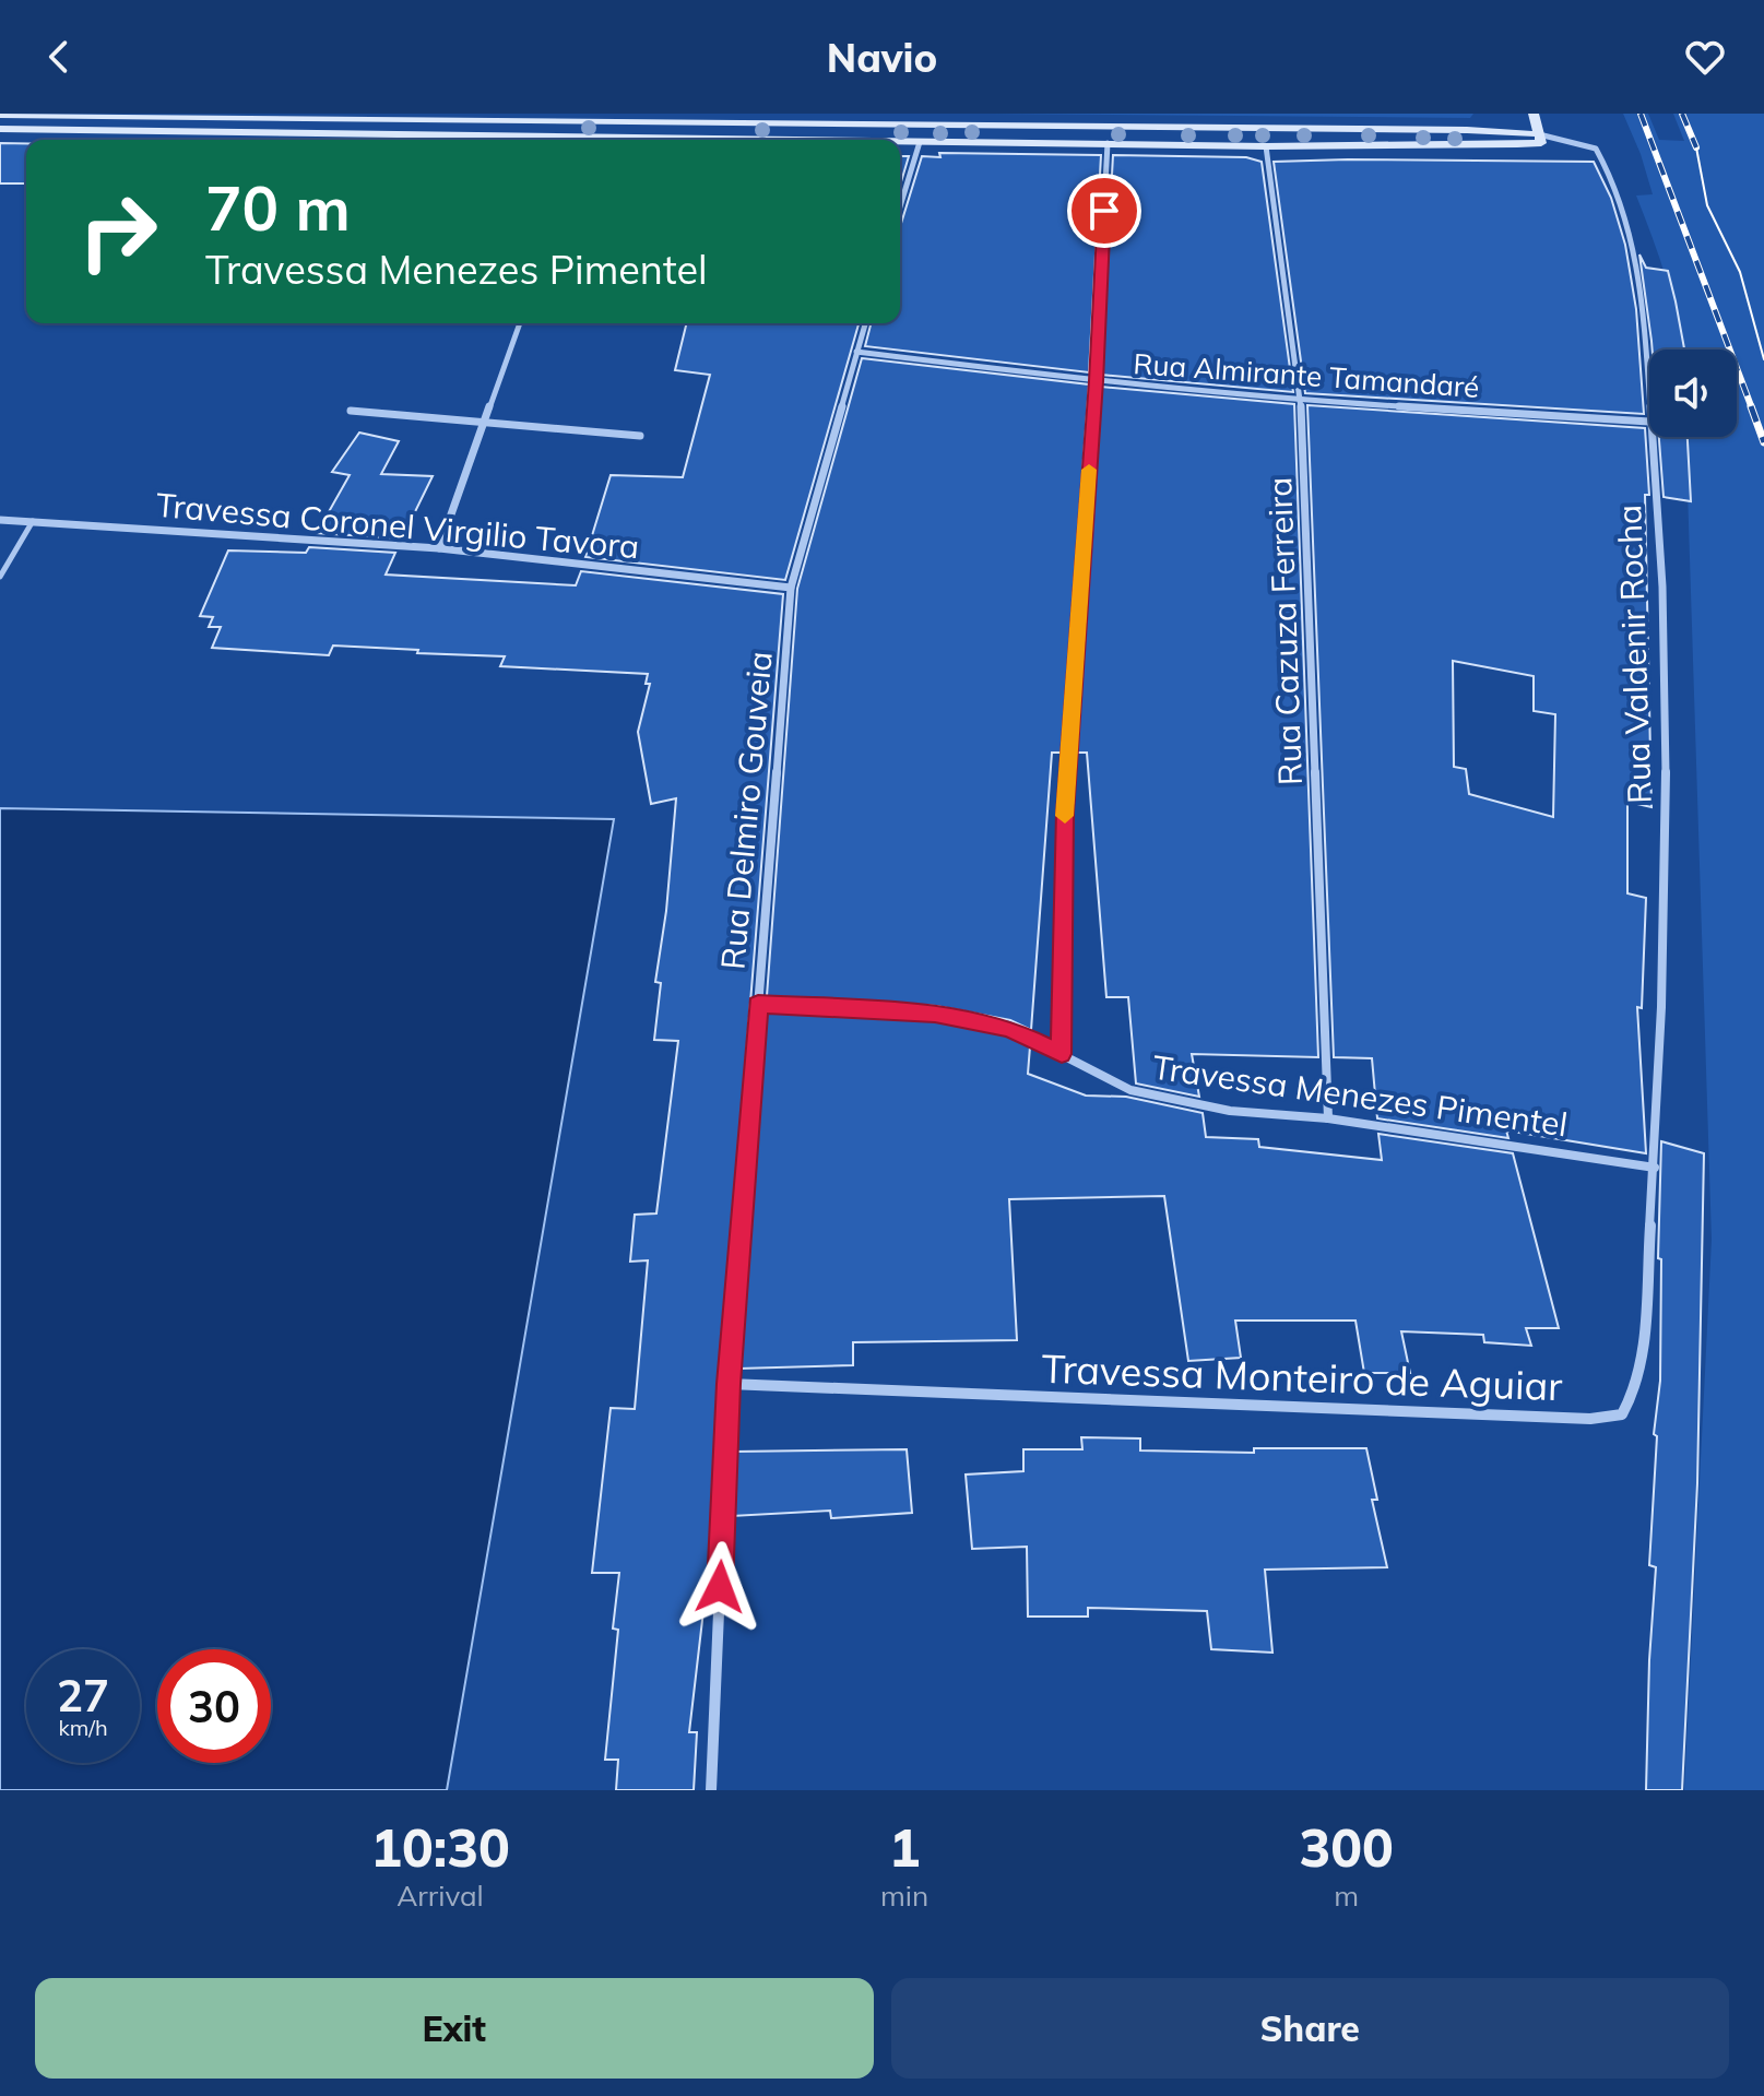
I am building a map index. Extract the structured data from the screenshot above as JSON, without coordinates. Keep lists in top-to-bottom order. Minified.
{"streets":{"street":["Rua Almirante Tamandaré","Travessa Coronel Virgilio Tavora","Rua Cazuza Ferreira","Rua Valdenir Rocha","Rua Delmiro Gouveia","Travessa Menezes Pimentel","Travessa Monteiro de Aguiar"]},"crossings":[["Rua Almirante Tamandaré","Rua Cazuza Ferreira"],["Rua Almirante Tamandaré","Rua Valdenir Rocha"],["Rua Almirante Tamandaré","Rua Delmiro Gouveia"],["Travessa Coronel Virgilio Tavora","Rua Delmiro Gouveia"],["Rua Cazuza Ferreira","Travessa Menezes Pimentel"],["Rua Valdenir Rocha","Travessa Menezes Pimentel"],["Rua Valdenir Rocha","Travessa Monteiro de Aguiar"],["Rua Delmiro Gouveia","Travessa Menezes Pimentel"],["Rua Delmiro Gouveia","Travessa Monteiro de Aguiar"],["Travessa Menezes Pimentel","Travessa Monteiro de Aguiar"]],"page":{"header":"Navio","turn":["70 m","Travessa Menezes Pimentel"],"speed":"27 km/h","limit":"30","eta":["10:30","Arrival","1","min","300","m"],"buttons":["Exit","Share"]}}
